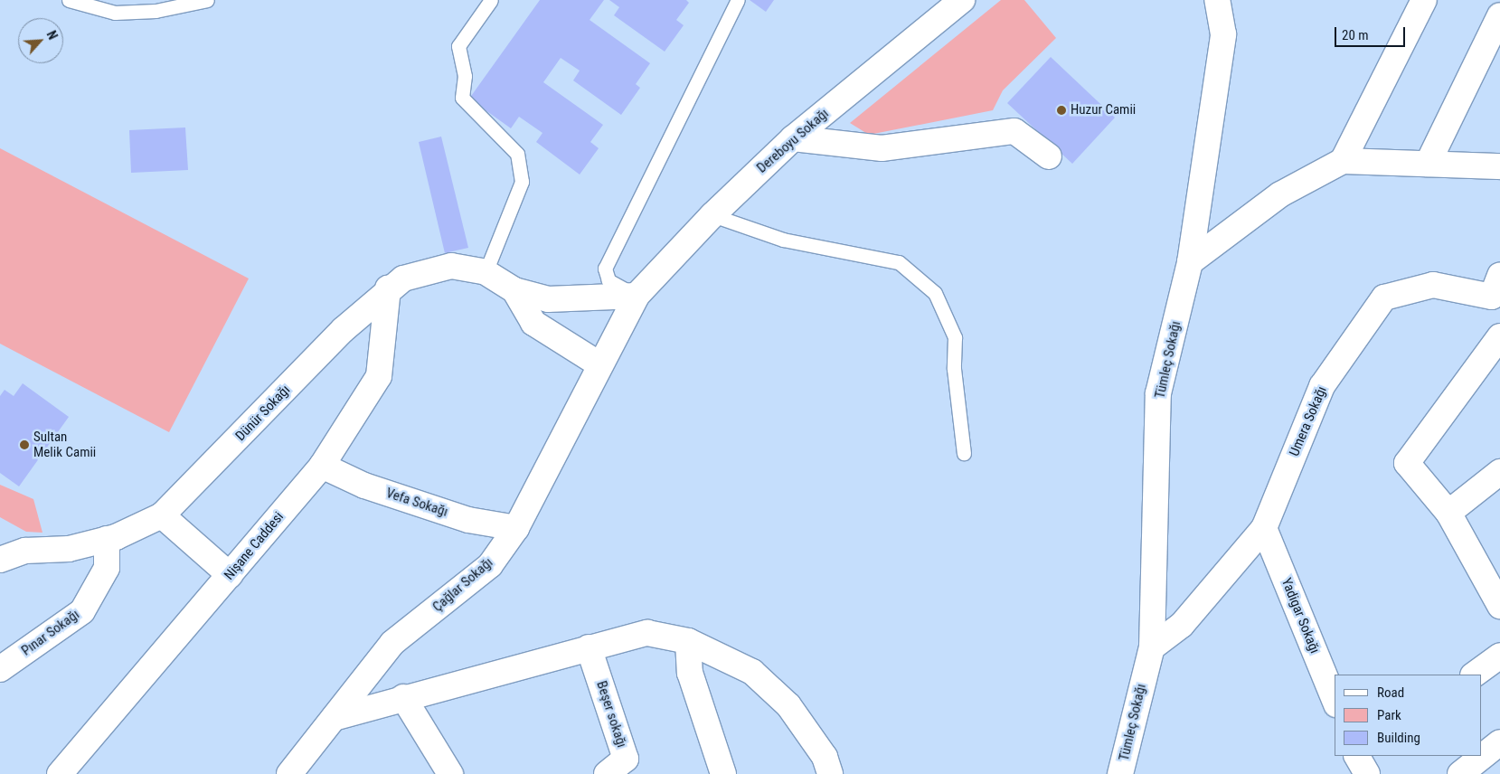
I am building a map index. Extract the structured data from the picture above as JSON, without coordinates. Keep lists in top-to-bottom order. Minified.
{"streets":{"street":["Dereboyu Sokağı","Tümleç Sokağı","Dünür Sokağı","Umera Sokağı","Vefa Sokağı","Nişane Caddesi","Çağlar Sokağı","Yadigar Sokağı","Pınar Sokağı","Beşer sokağı"]},"crossings":[["Dereboyu Sokağı","Dünür Sokağı"],["Dereboyu Sokağı","Çağlar Sokağı"],["Tümleç Sokağı","Umera Sokağı"],["Dünür Sokağı","Nişane Caddesi"],["Dünür Sokağı","Çağlar Sokağı"],["Dünür Sokağı","Pınar Sokağı"],["Umera Sokağı","Yadigar Sokağı"],["Vefa Sokağı","Nişane Caddesi"],["Vefa Sokağı","Çağlar Sokağı"]],"places":["Huzur Camii","Sultan Melik Camii"],"legend":["Road","Park","Building"],"scale_bar":"20 m","north":"top right"}
